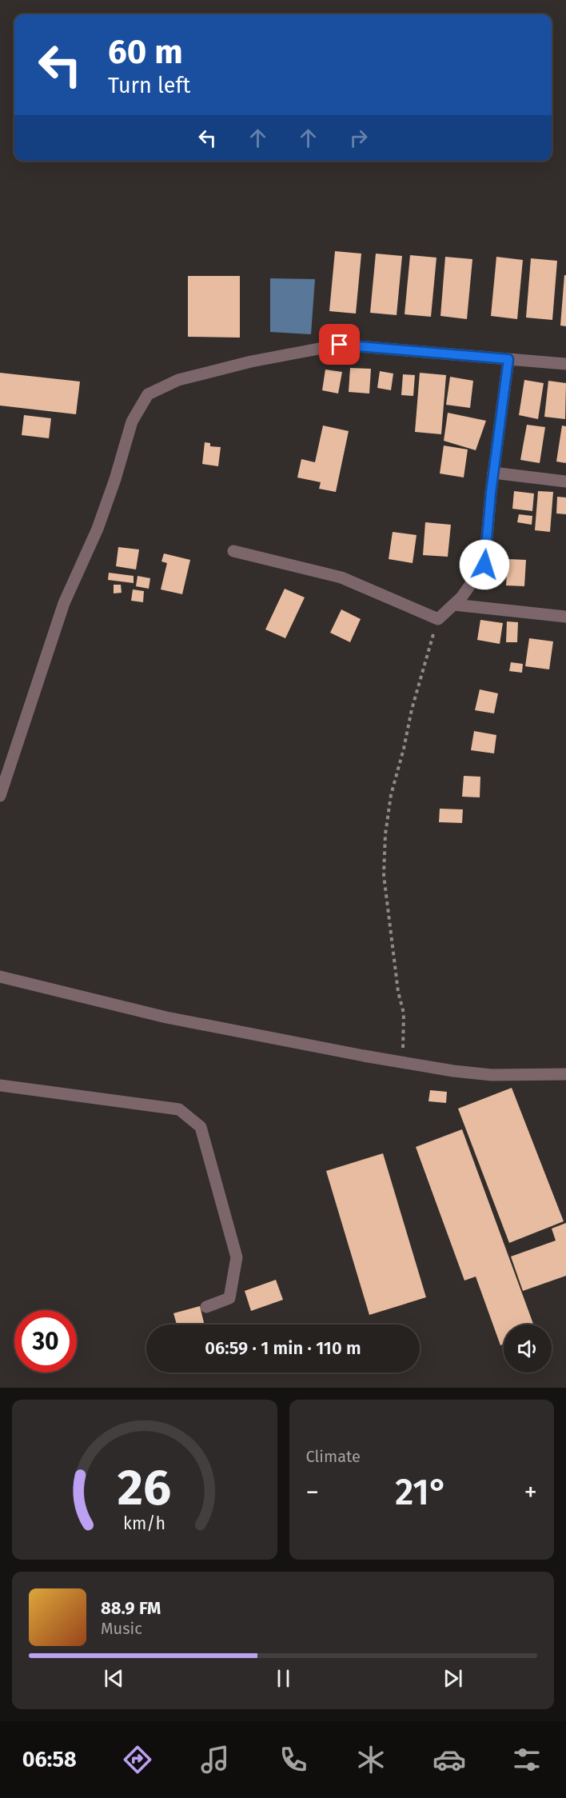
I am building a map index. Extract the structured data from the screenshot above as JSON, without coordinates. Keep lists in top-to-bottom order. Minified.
{"page":{"turn":["60 m","Turn left"],"limit":"30","trip":"06:59 · 1 min · 110 m","tile":"Climate","heat":["−","21°","+"],"song":["88.9 FM","Music"],"tabs":"06:58","gauge":["26","km/h"]}}
